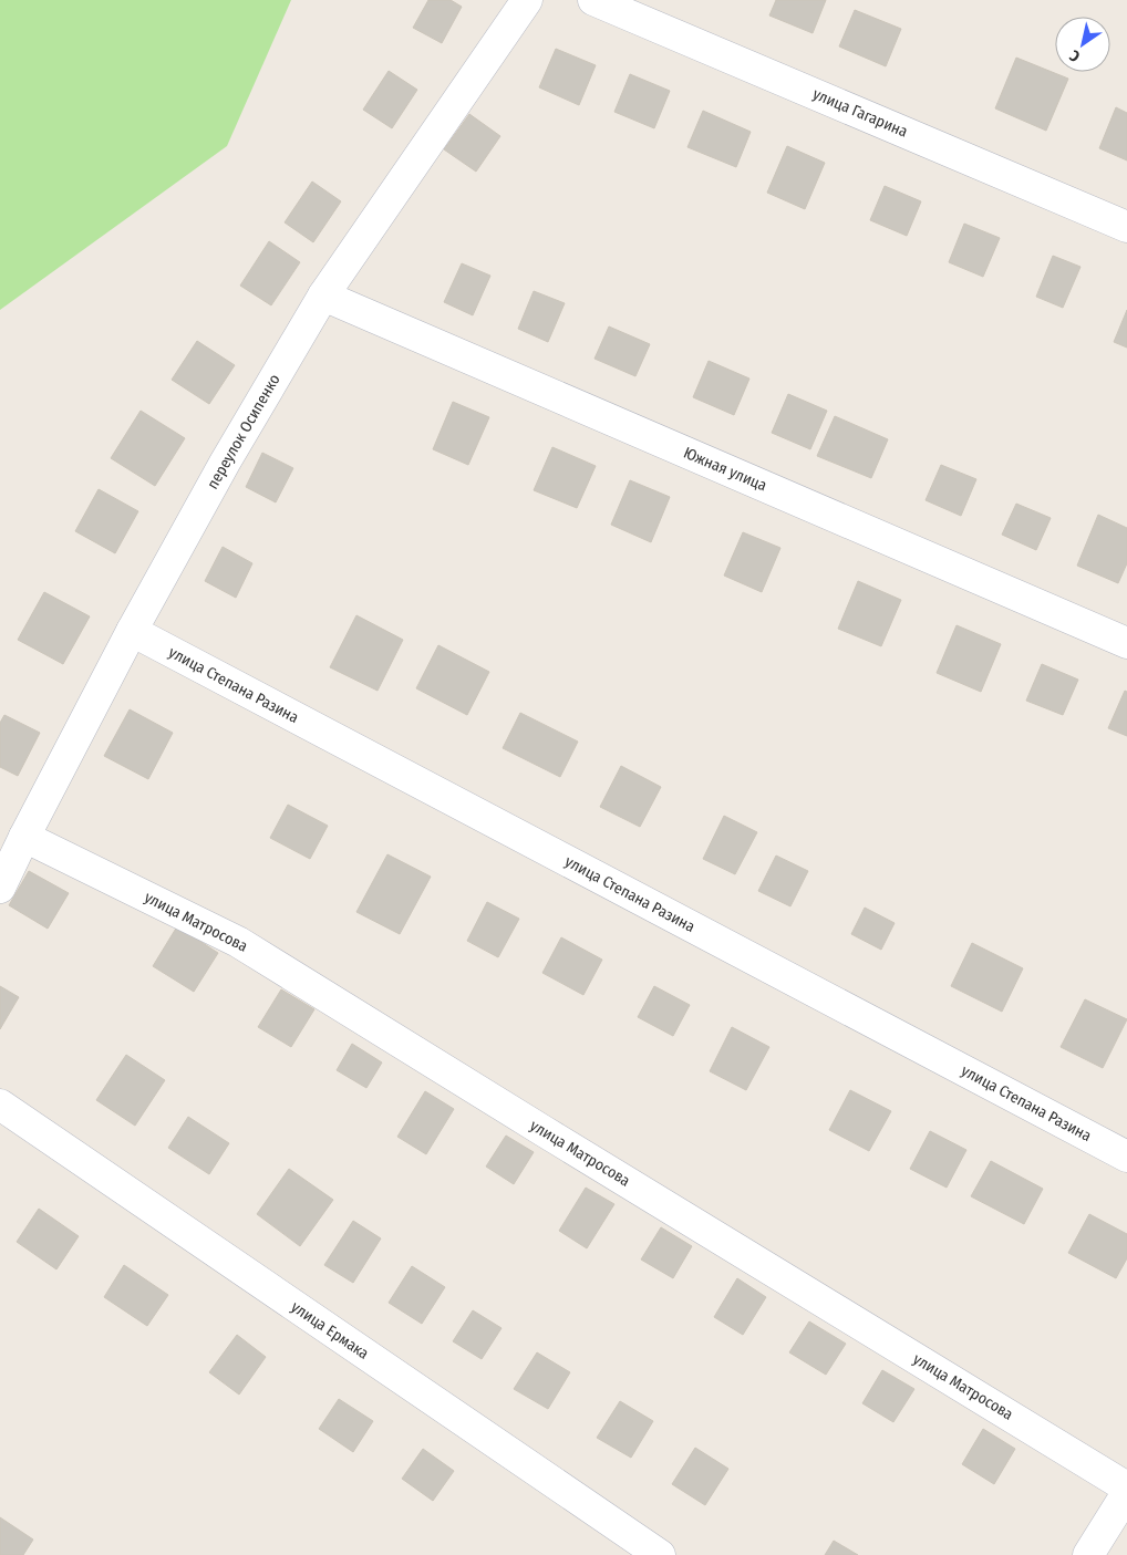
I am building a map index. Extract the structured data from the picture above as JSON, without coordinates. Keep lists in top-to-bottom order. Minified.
{"streets":{"street":["улица Гагарина","переулок Осипенко","Южная улица","улица Степана Разина","улица Матросова","улица Ермака"]},"crossings":[["переулок Осипенко","Южная улица"],["переулок Осипенко","улица Степана Разина"],["переулок Осипенко","улица Матросова"]],"north":"bottom left"}
